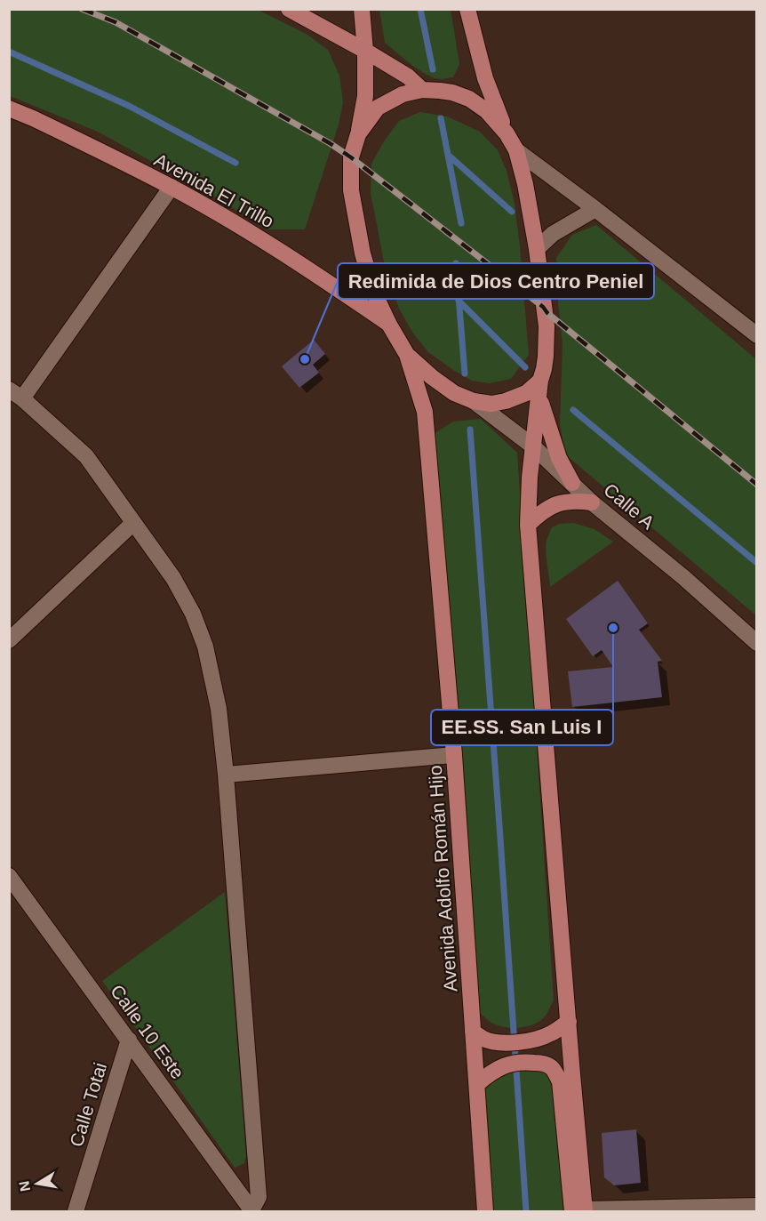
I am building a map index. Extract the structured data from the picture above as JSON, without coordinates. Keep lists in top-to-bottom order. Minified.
{"streets":{"main road":["Avenida El Trillo","Avenida Adolfo Román Hijo"],"street":["Calle A","Calle 10 Este","Calle Totai"]},"crossings":[["Calle 10 Este","Calle Totai"]],"places":["Redimida de Dios Centro Peniel","EE.SS. San Luis I"],"north":"left"}
